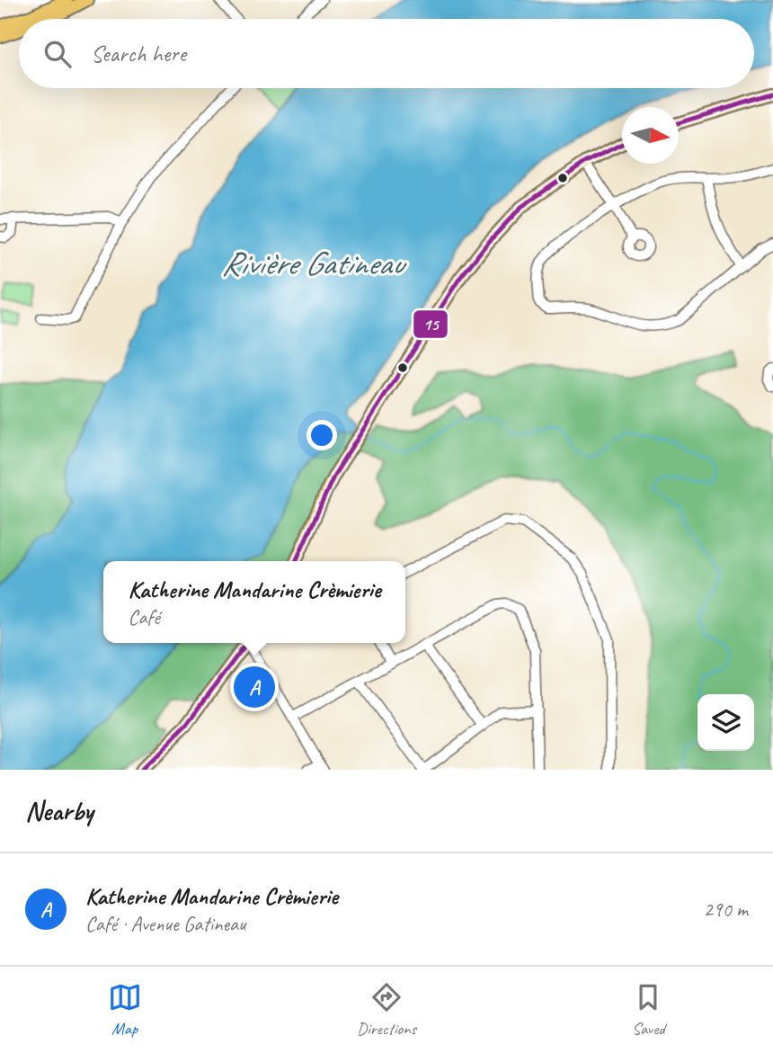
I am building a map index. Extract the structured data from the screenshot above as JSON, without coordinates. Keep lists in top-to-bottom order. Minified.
{"water":["Rivière Gatineau"],"lines":["transit line 15"],"north":"right","page":{"search":"Search here","popup":["Katherine Mandarine Crèmierie","Café"],"pins":"A","heading":"Nearby","list":[{"mark":"A","name":"Katherine Mandarine Crèmierie","note":"Café · Avenue Gatineau","value":"290 m"}],"nav":["Map","Directions","Saved"]}}
